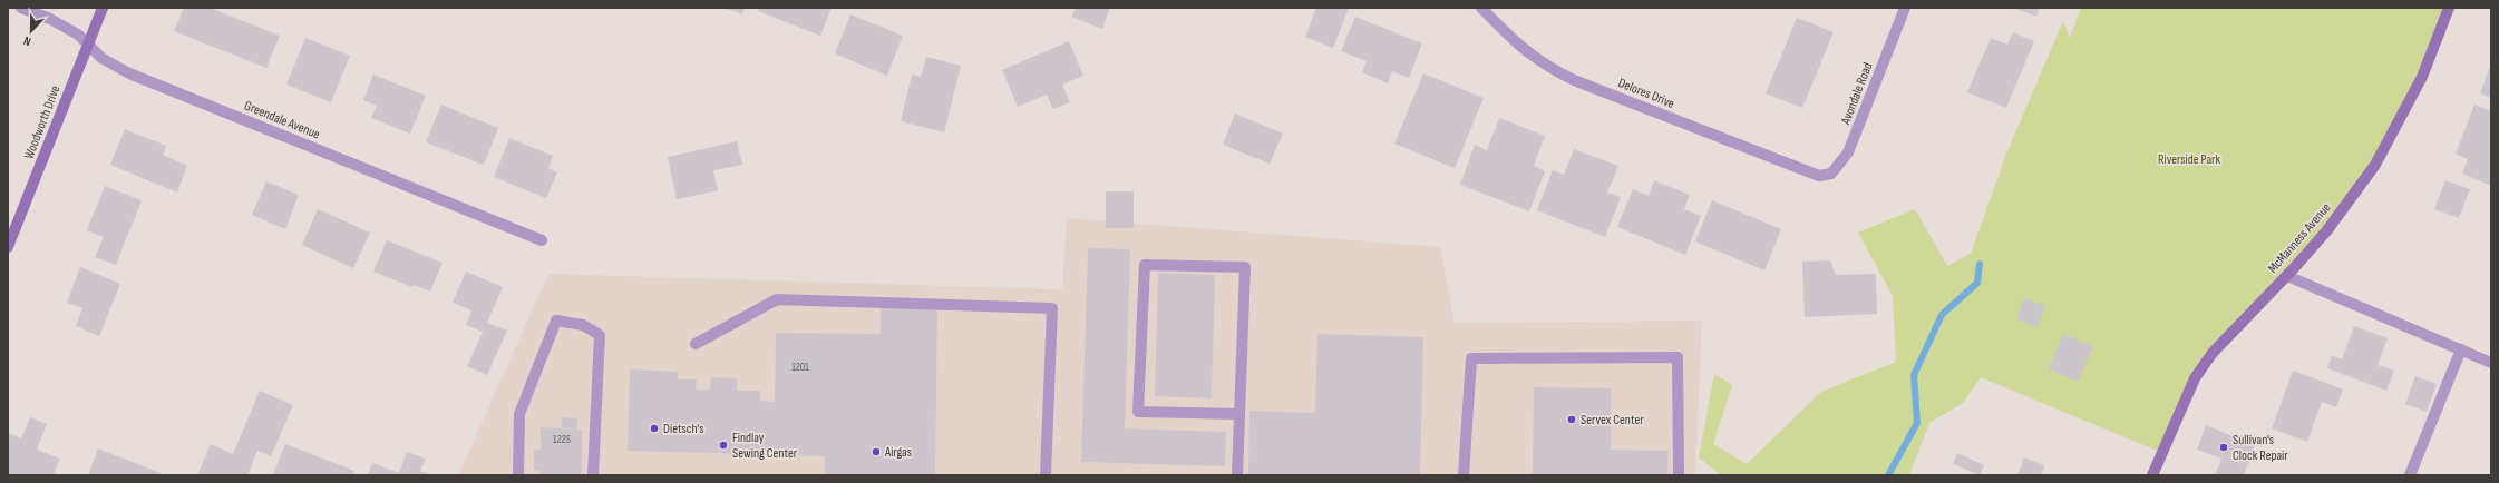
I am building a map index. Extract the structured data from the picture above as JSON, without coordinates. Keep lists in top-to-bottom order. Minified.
{"streets":{"main road":["Woodworth Drive","McManness Avenue"],"street":["Delores Drive","Avondale Road","Greendale Avenue"]},"crossings":[["Delores Drive","Avondale Road"],["Greendale Avenue","Woodworth Drive"]],"parks":["Riverside Park"],"places":["Servex Center","Dietsch's","Findlay Sewing Center","Sullivan's Clock Repair","Airgas"],"house_numbers":["1201","1225"],"north":"bottom"}
